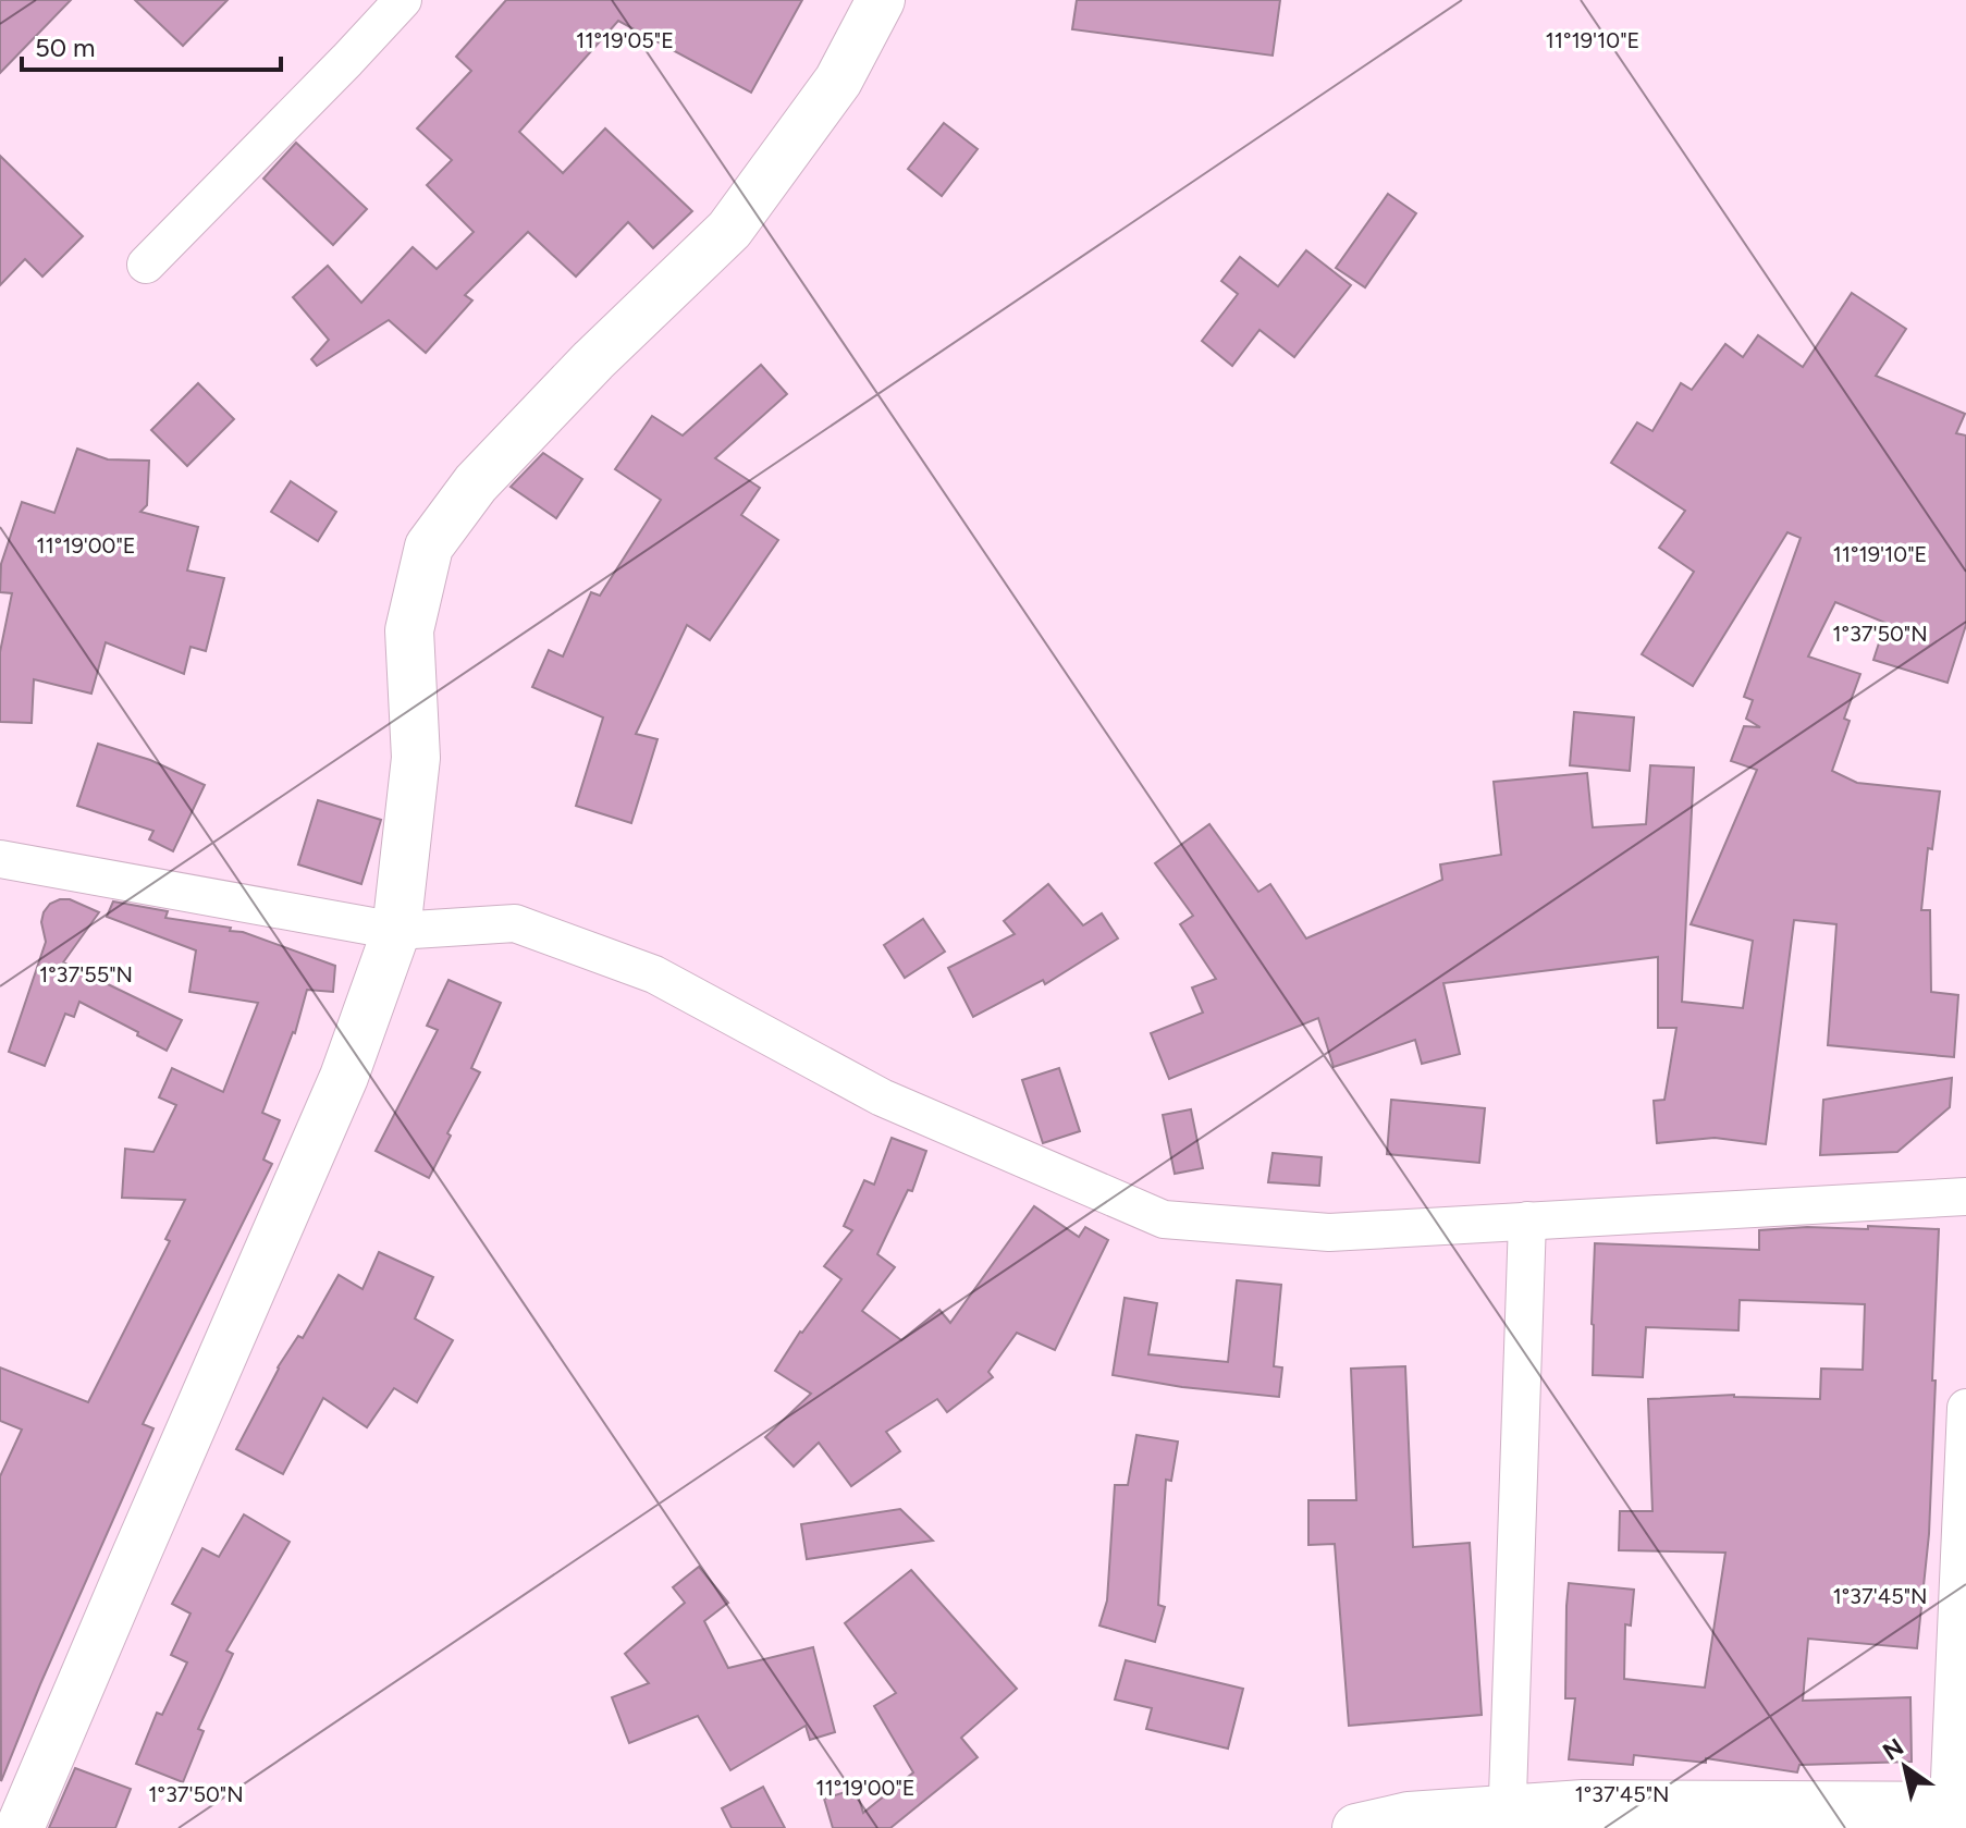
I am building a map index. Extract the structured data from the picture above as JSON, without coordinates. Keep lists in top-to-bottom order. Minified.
{"scale_bar":"50 m","north":"top left","coordinates":["11°19'05\"E","11°19'10\"E","11°19'00\"E","1°37'50\"N","1°37'55\"N","1°37'45\"N"]}
